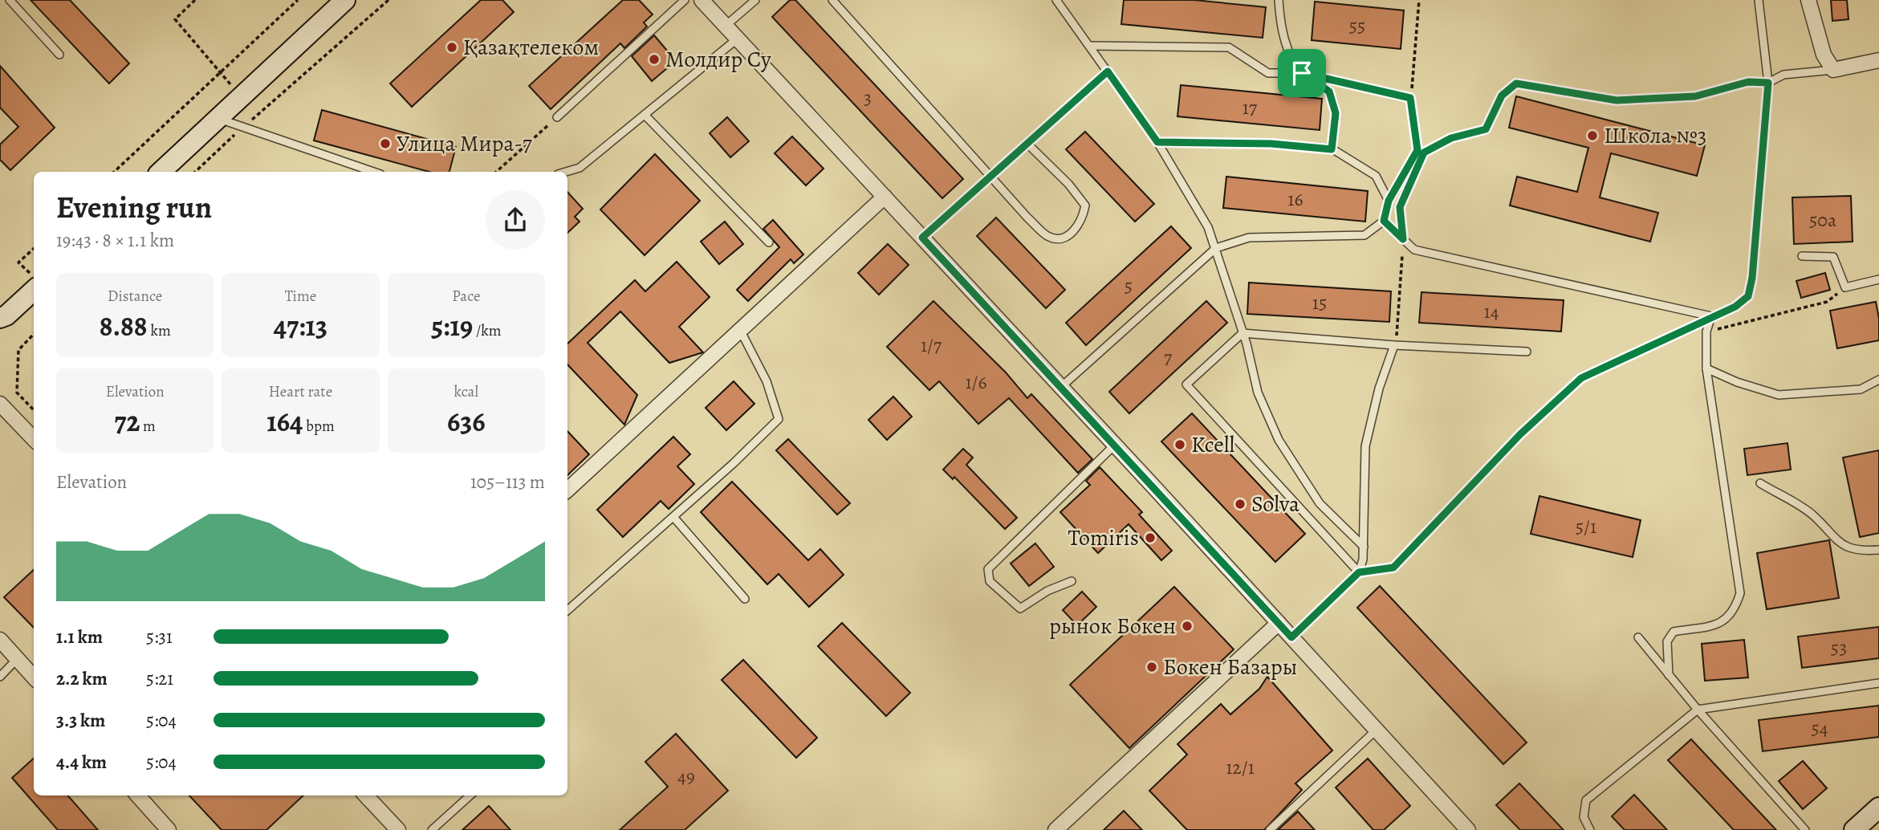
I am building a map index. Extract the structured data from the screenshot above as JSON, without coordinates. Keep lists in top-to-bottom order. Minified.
{"places":["Қазақтелеком","Молдир Су","Школа №3","Улица Мира-7","Kcell","Solva","Tomiris","рынок Бокен","Бокен Базары"],"house_numbers":["55","3","17","16","50а","5","15","14","1/7","7","1/6","5/1","53","54","12/1","49"],"page":{"heading":["Evening run","19:43 · 8 × 1.1 km"],"stats":[["Distance","8.88 km"],["Time","47:13"],["Pace","5:19 /km"],["Elevation","72 m"],["Heart rate","164 bpm"],["kcal","636"]],"chart":["Elevation","105–113 m"],"list":[{"name":"1.1 km","note":"5:31"},{"name":"2.2 km","note":"5:21"},{"name":"3.3 km","note":"5:04"},{"name":"4.4 km","note":"5:04"}]}}
